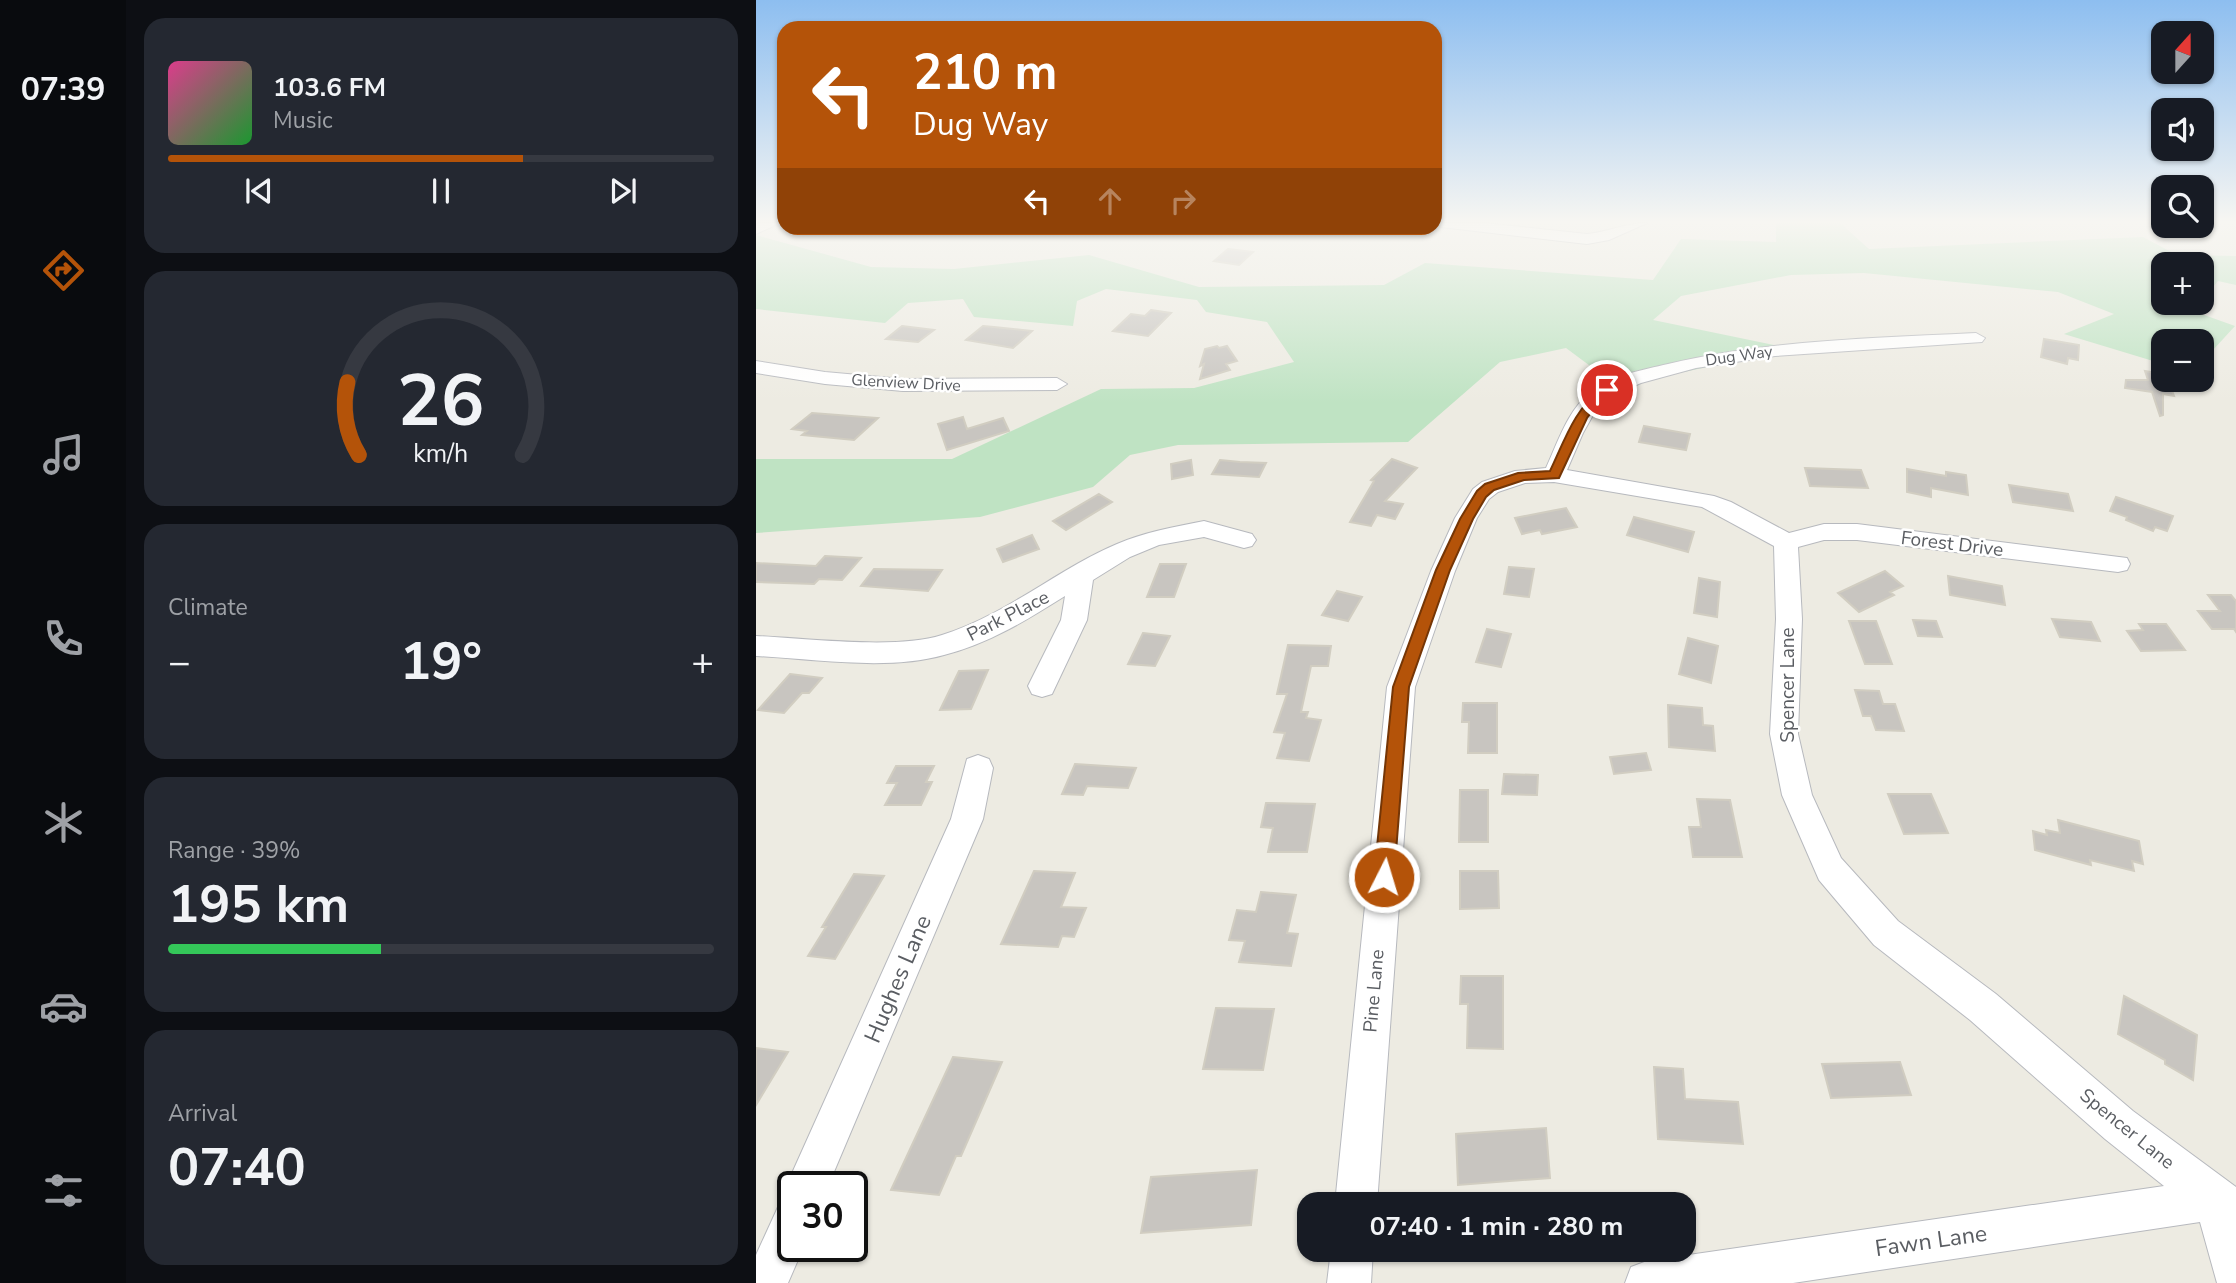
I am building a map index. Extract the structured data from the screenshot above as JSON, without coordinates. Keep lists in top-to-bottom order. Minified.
{"streets":{"street":["Dug Way","Glenview Drive","Forest Drive","Park Place","Spencer Lane","Hughes Lane","Pine Lane","Fawn Lane"]},"crossings":[["Dug Way","Pine Lane"],["Forest Drive","Spencer Lane"],["Spencer Lane","Fawn Lane"]],"north":"top","page":{"tabs":"07:39","map_buttons":["+","−"],"turn":["210 m","Dug Way"],"song":["103.6 FM","Music"],"tile":["Climate",["Range · 39%","195 km"],["Arrival","07:40"]],"heat":["−","19°","+"],"limit":"30","trip":"07:40 · 1 min · 280 m","gauge":["26","km/h"]}}
